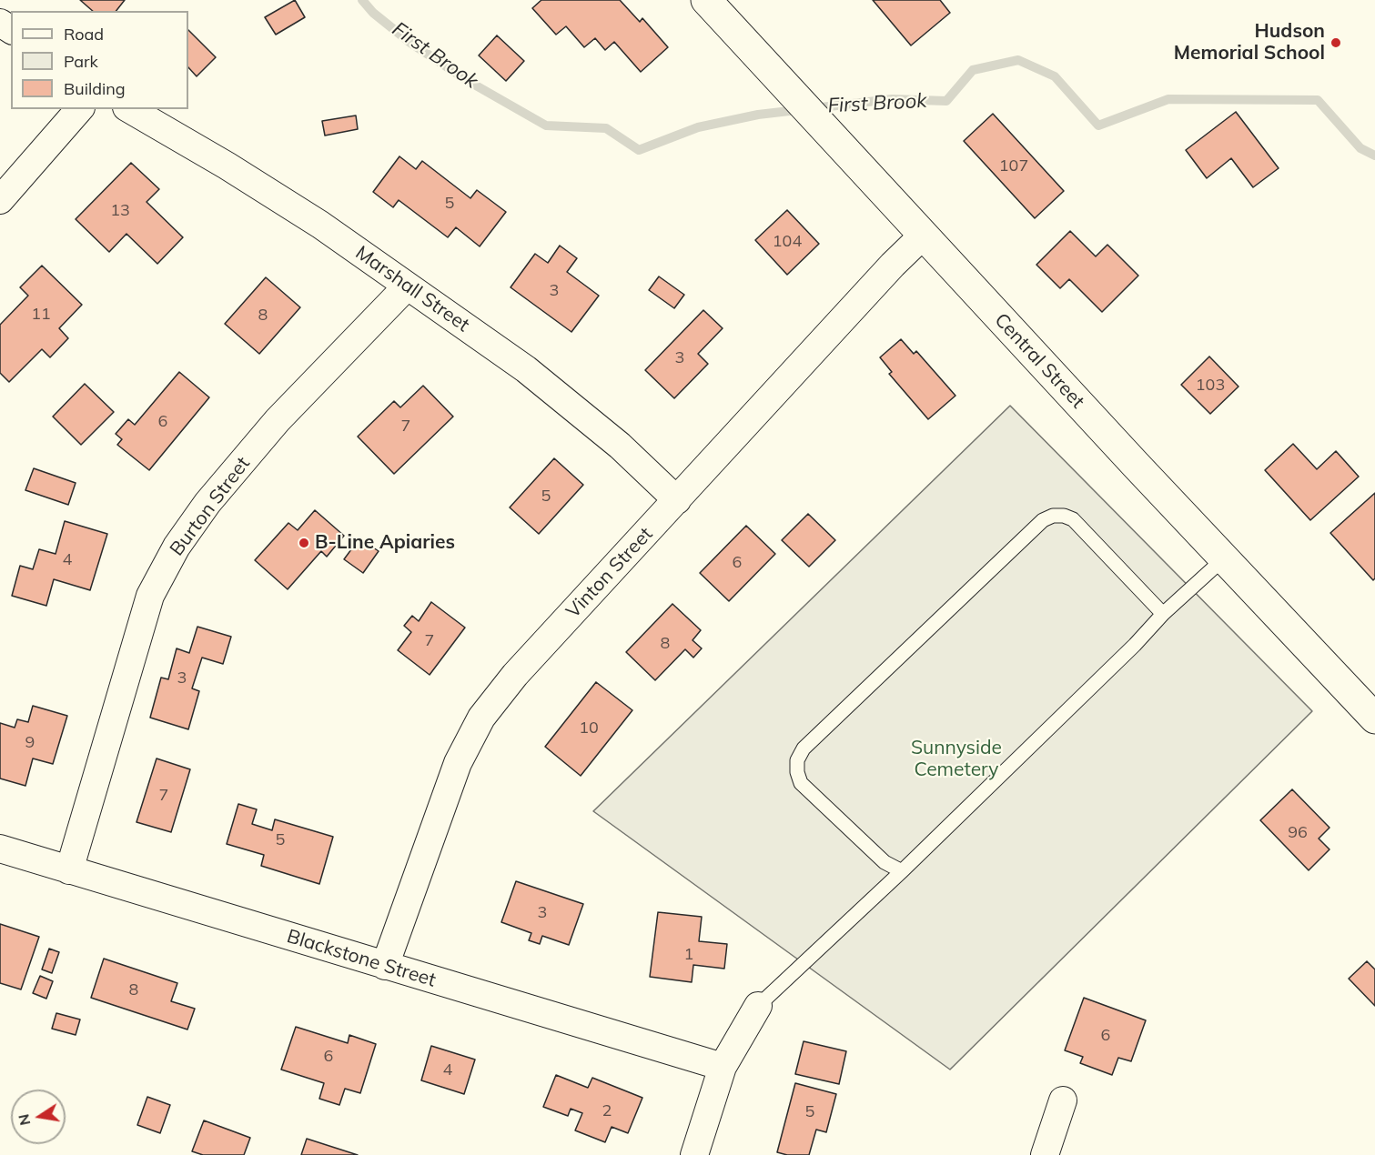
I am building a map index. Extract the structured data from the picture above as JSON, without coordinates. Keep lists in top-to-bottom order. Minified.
{"streets":{"street":["Marshall Street","Central Street","Burton Street","Vinton Street","Blackstone Street"]},"crossings":[["Marshall Street","Burton Street"],["Marshall Street","Vinton Street"],["Central Street","Vinton Street"],["Burton Street","Blackstone Street"],["Vinton Street","Blackstone Street"]],"water":["First Brook"],"parks":["Sunnyside Cemetery"],"places":["Hudson Memorial School","B-Line Apiaries"],"house_numbers":["107","5","13","104","3","11","8","3","103","6","7","5","4","6","7","8","3","10","9","7","96","5","3","1","8","6","6","4","2","5"],"legend":["Road","Park","Building"],"north":"left"}
